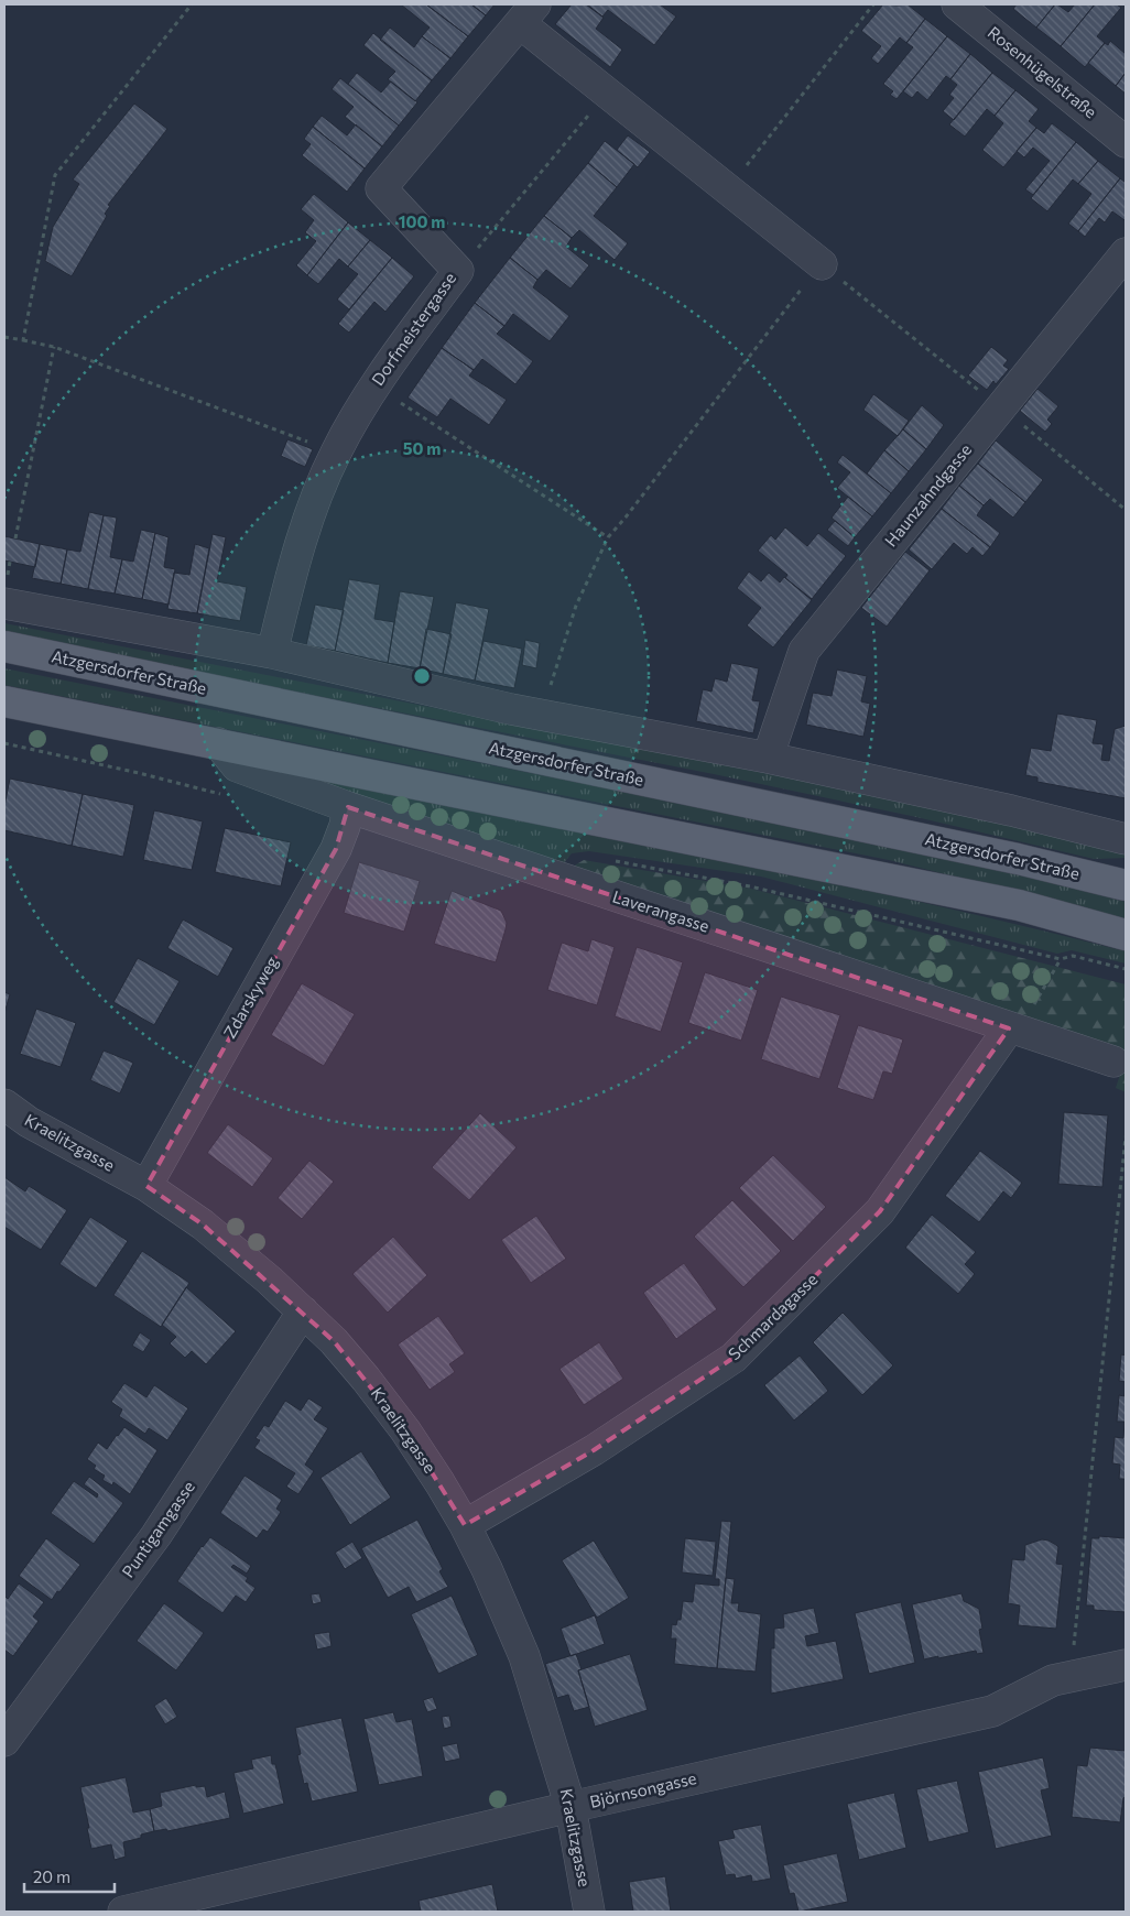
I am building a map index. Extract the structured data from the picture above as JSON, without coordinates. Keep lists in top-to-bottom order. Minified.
{"streets":{"main road":["Atzgersdorfer Straße"],"street":["Rosenhügelstraße","Dorfmeistergasse","Haunzahndgasse","Laverangasse","Zdarskyweg","Kraelitzgasse","Schmardagasse","Puntigamgasse","Björnsongasse"]},"crossings":[["Laverangasse","Zdarskyweg"],["Laverangasse","Schmardagasse"],["Zdarskyweg","Kraelitzgasse"],["Kraelitzgasse","Schmardagasse"],["Kraelitzgasse","Puntigamgasse"],["Kraelitzgasse","Björnsongasse"]],"scale_bar":"20 m","rings":["100 m","50 m"]}
